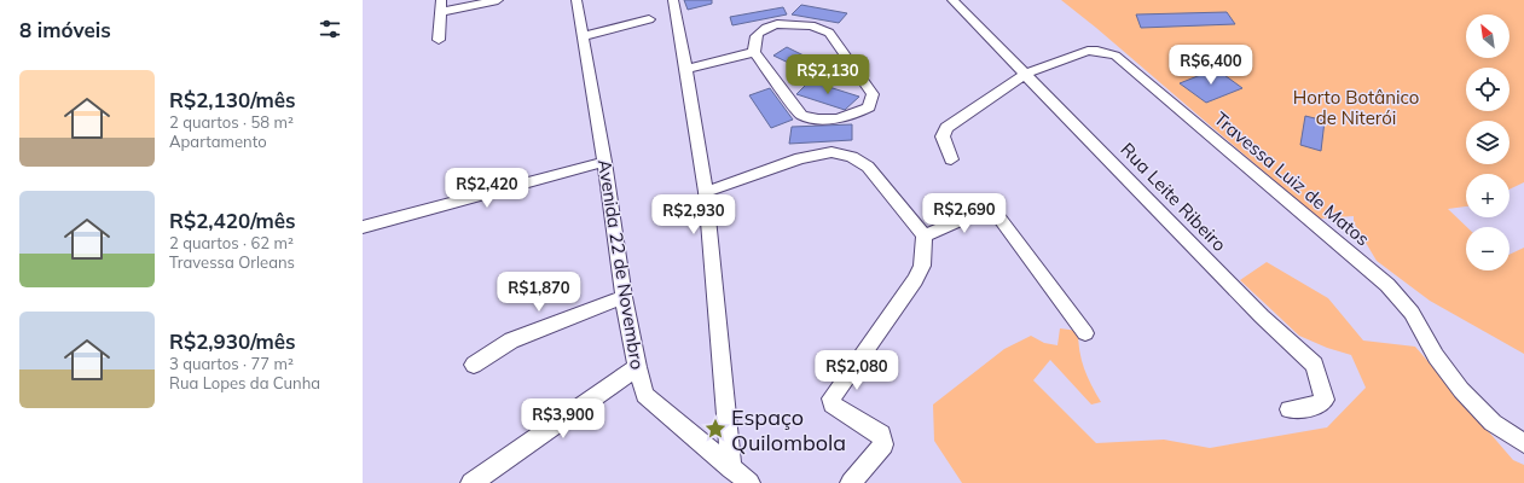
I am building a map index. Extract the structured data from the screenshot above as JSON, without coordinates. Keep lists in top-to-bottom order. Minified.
{"streets":{"street":["Travessa Luiz de Matos","Rua Leite Ribeiro","Avenida 22 de Novembro"]},"crossings":[["Travessa Luiz de Matos","Rua Leite Ribeiro"]],"parks":["Horto Botânico de Niterói"],"places":{"place":["Espaço Quilombola"]},"north":"top left","page":{"heading":"8 imóveis","map_buttons":["+","−"],"price":["R$6,400","R$2,130","R$2,420","R$2,690","R$2,930","R$1,870","R$2,080","R$3,900"],"list":[{"name":"R$2,130/mês","note":"2 quartos · 58 m² · Apartamento"},{"name":"R$2,420/mês","note":"2 quartos · 62 m² · Travessa Orleans"},{"name":"R$2,930/mês","note":"3 quartos · 77 m² · Rua Lopes da Cunha"}]}}
